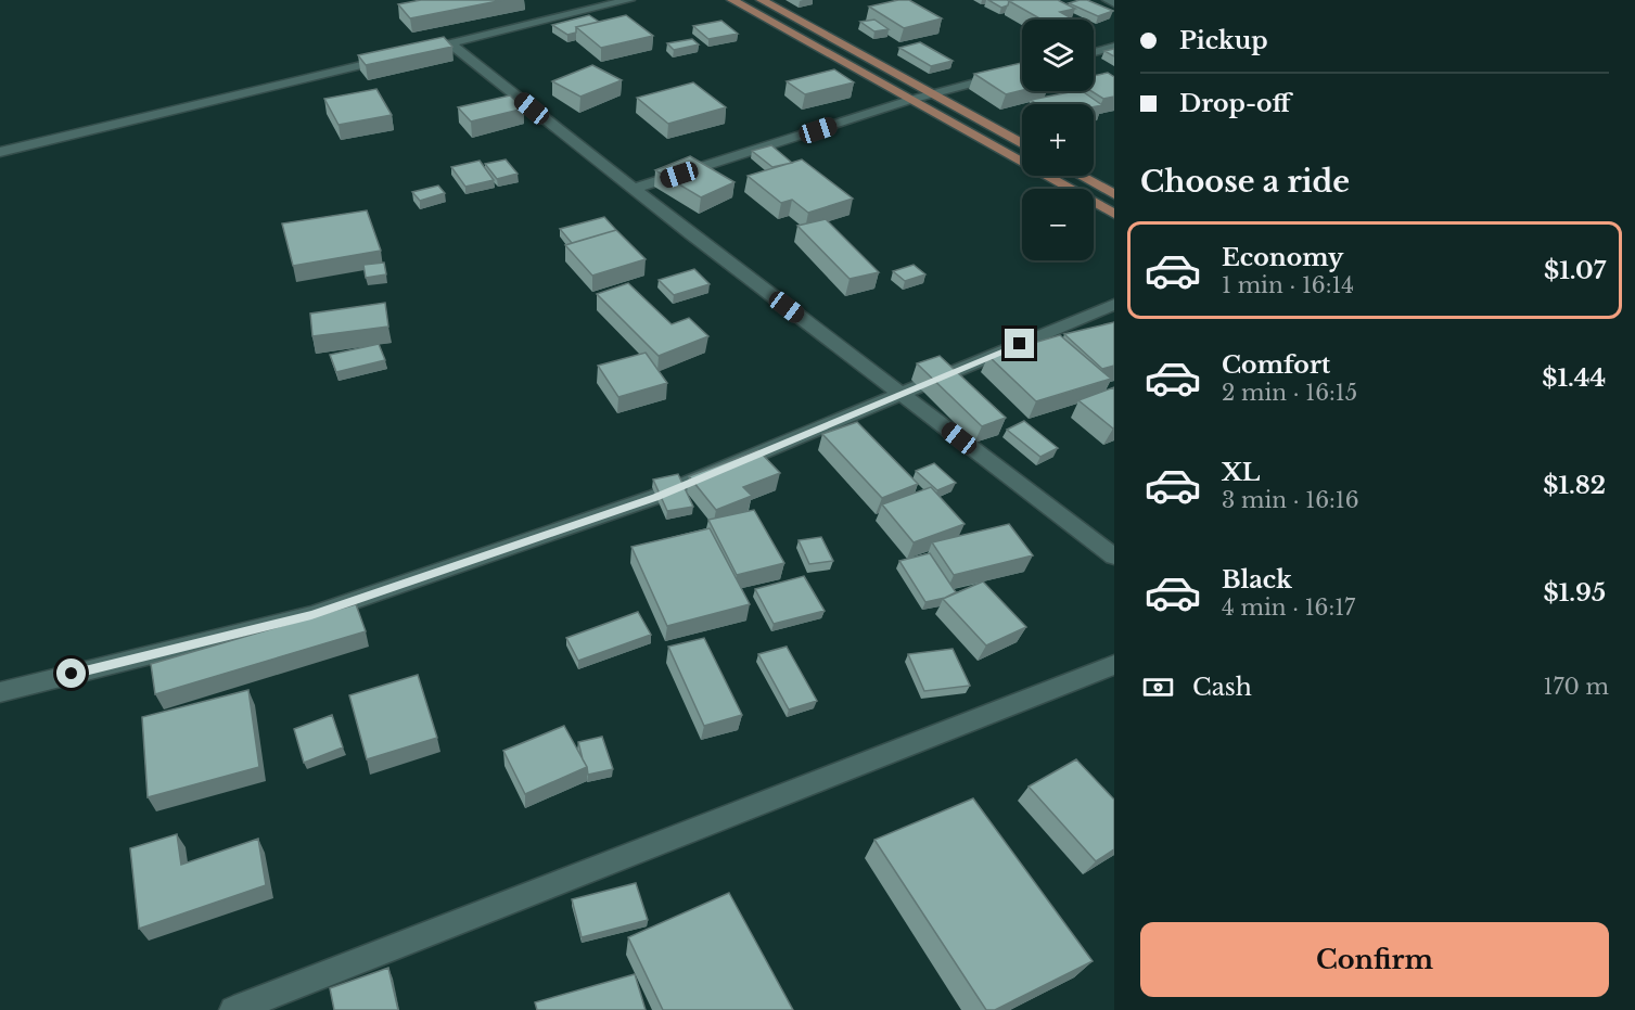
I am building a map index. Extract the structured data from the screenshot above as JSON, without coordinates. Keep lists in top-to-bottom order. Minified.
{"page":{"banner":["Pickup","Drop-off"],"map_buttons":["+","−"],"heading":"Choose a ride","list":[{"name":"Economy","note":"1 min · 16:14","value":"$1.07"},{"name":"Comfort","note":"2 min · 16:15","value":"$1.44"},{"name":"XL","note":"3 min · 16:16","value":"$1.82"},{"name":"Black","note":"4 min · 16:17","value":"$1.95"}],"pay":["Cash","170 m"],"buttons":"Confirm"}}
